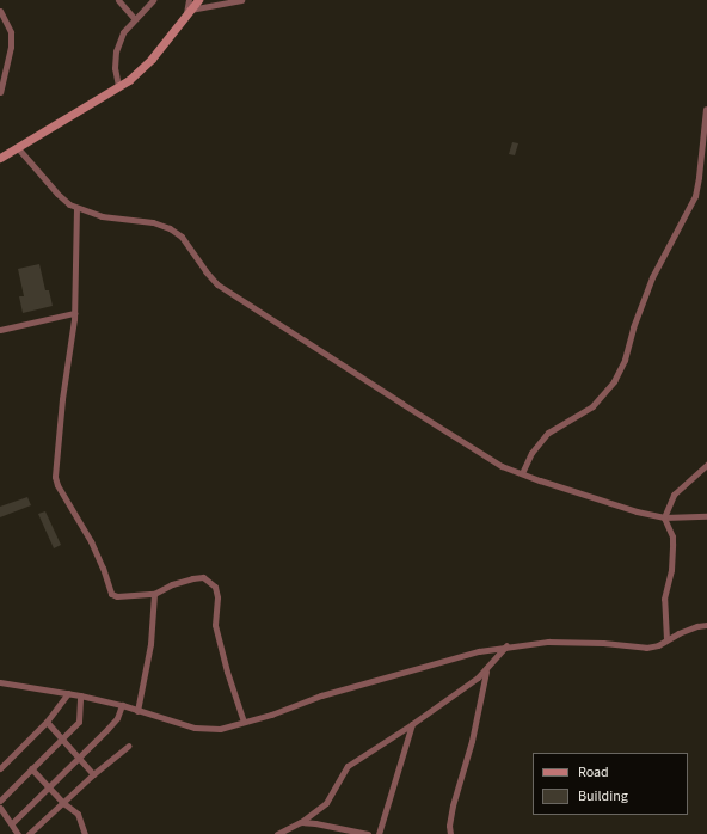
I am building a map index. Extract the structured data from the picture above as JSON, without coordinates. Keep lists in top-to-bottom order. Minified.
{"legend":["Road","Building"]}
